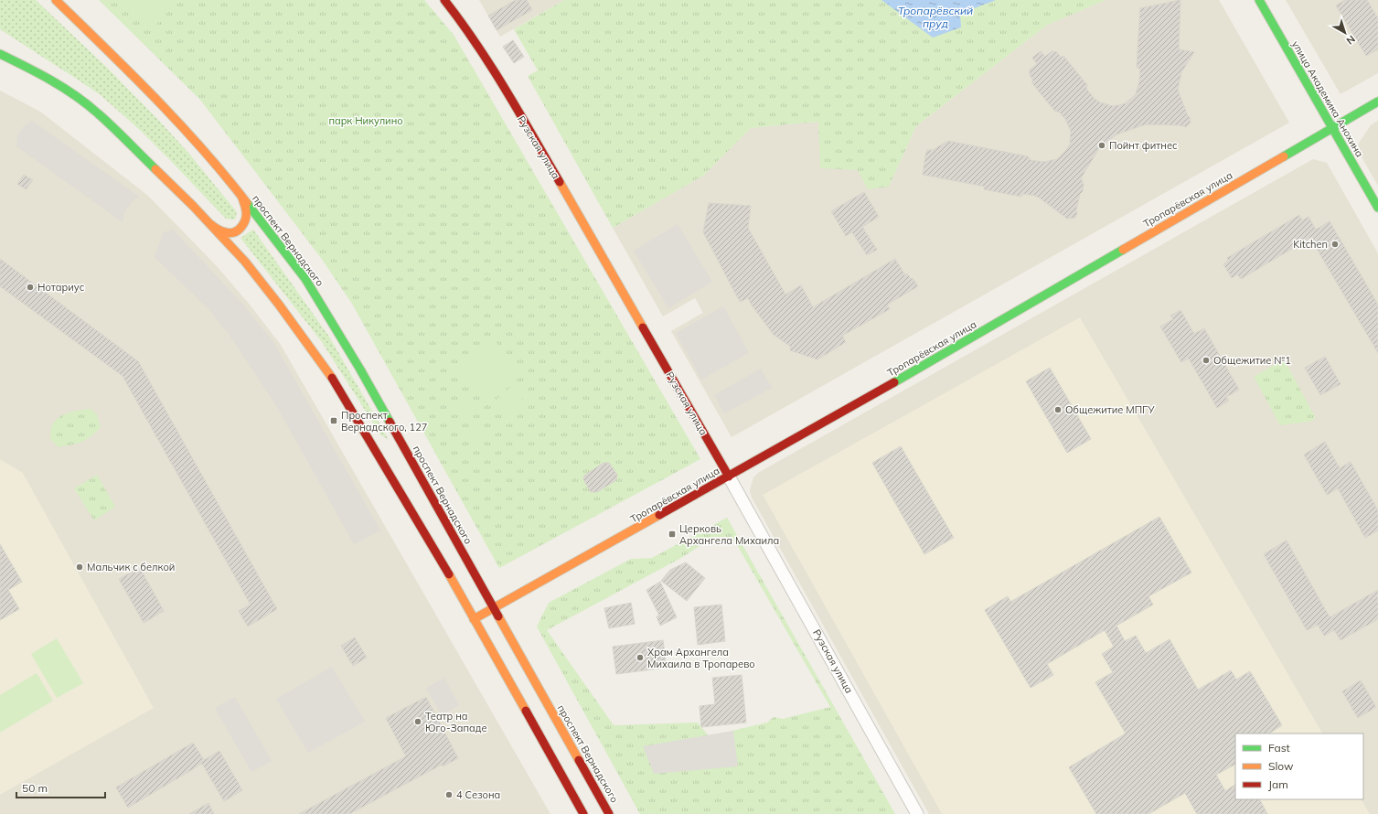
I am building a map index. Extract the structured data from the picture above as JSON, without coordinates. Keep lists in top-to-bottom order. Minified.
{"streets":{"main road":["улица Академика Анохина","Рузская улица","Тропарёвская улица","проспект Вернадского"]},"crossings":[["улица Академика Анохина","Тропарёвская улица"],["Рузская улица","Тропарёвская улица"],["Тропарёвская улица","проспект Вернадского"]],"water":["Тропарёвский пруд"],"parks":["парк Никулино"],"places":{"other":["Пойнт фитнес","Kitchen","Нотариус","Общежитие №1","Общежитие МПГУ","Мальчик с белкой","Храм Архангела Михаила в Тропарево","Театр на Юго-Западе","4 Сезона"],"transit":["Проспект Вернадского, 127","Церковь Архангела Михаила"]},"legend":["Fast","Slow","Jam"],"scale_bar":"50 m","north":"bottom right"}
